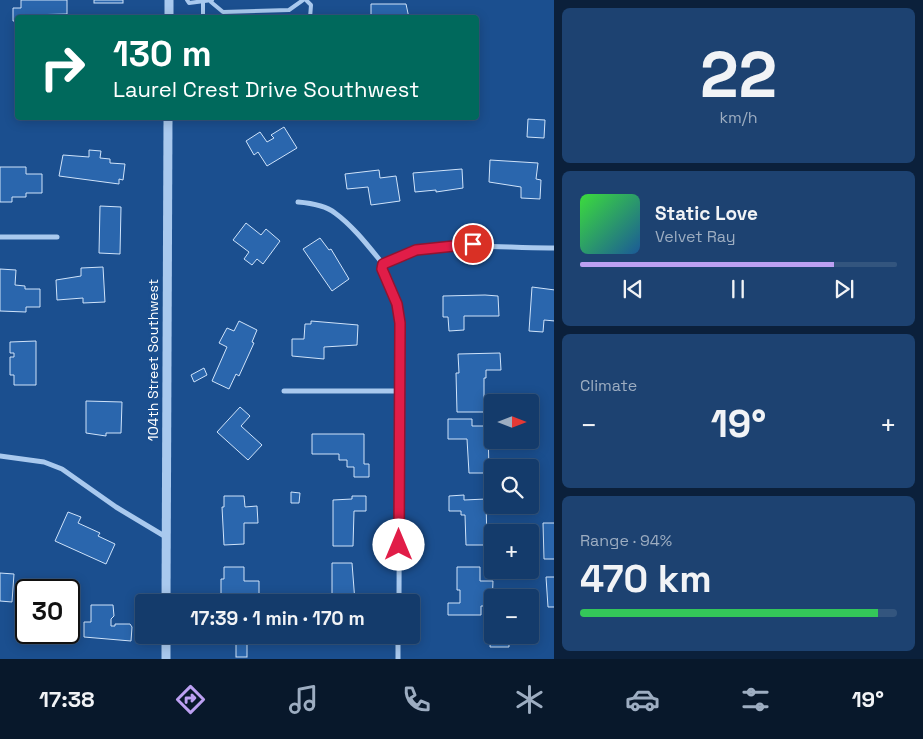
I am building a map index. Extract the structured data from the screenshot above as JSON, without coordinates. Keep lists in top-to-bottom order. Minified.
{"streets":{"street":["104th Street Southwest"]},"north":"right","page":{"tile":[["22","km/h"],"Climate",["Range · 94%","470 km"]],"turn":["130 m","Laurel Crest Drive Southwest"],"song":["Static Love","Velvet Ray"],"map_buttons":["+","−"],"heat":["−","19°","+"],"limit":"30","trip":"17:39 · 1 min · 170 m","tabs":["17:38","19°"]}}
